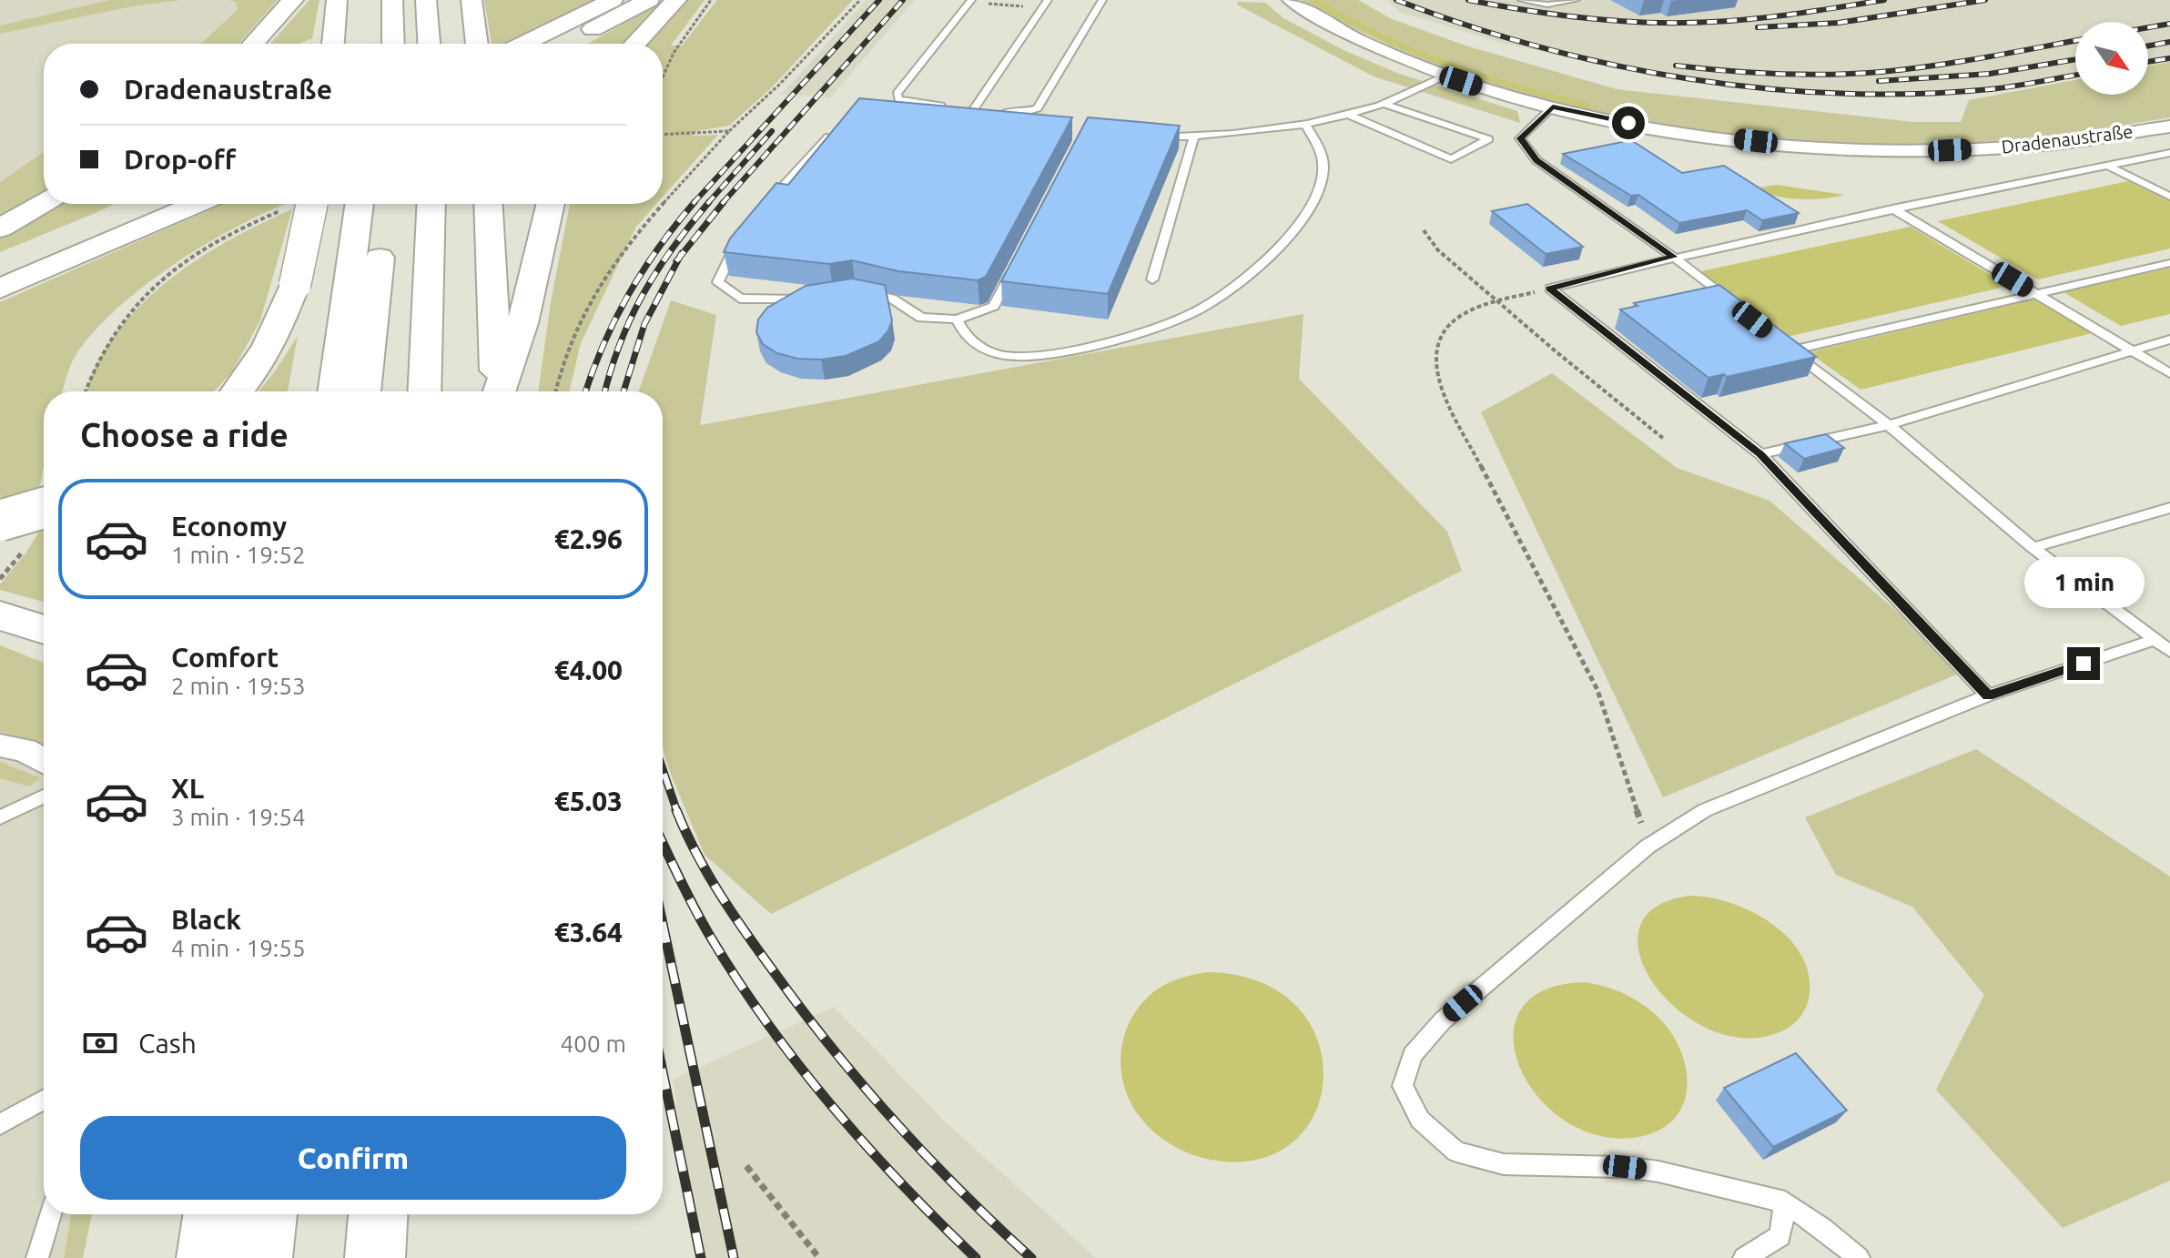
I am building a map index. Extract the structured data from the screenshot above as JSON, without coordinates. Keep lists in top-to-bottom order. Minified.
{"streets":{"street":["Dradenaustraße"]},"north":"bottom right","page":{"banner":["Dradenaustraße","Drop-off"],"heading":"Choose a ride","list":[{"name":"Economy","note":"1 min · 19:52","value":"€2.96"},{"name":"Comfort","note":"2 min · 19:53","value":"€4.00"},{"name":"XL","note":"3 min · 19:54","value":"€5.03"},{"name":"Black","note":"4 min · 19:55","value":"€3.64"}],"bubble":"1 min","pay":["Cash","400 m"],"buttons":"Confirm"}}
